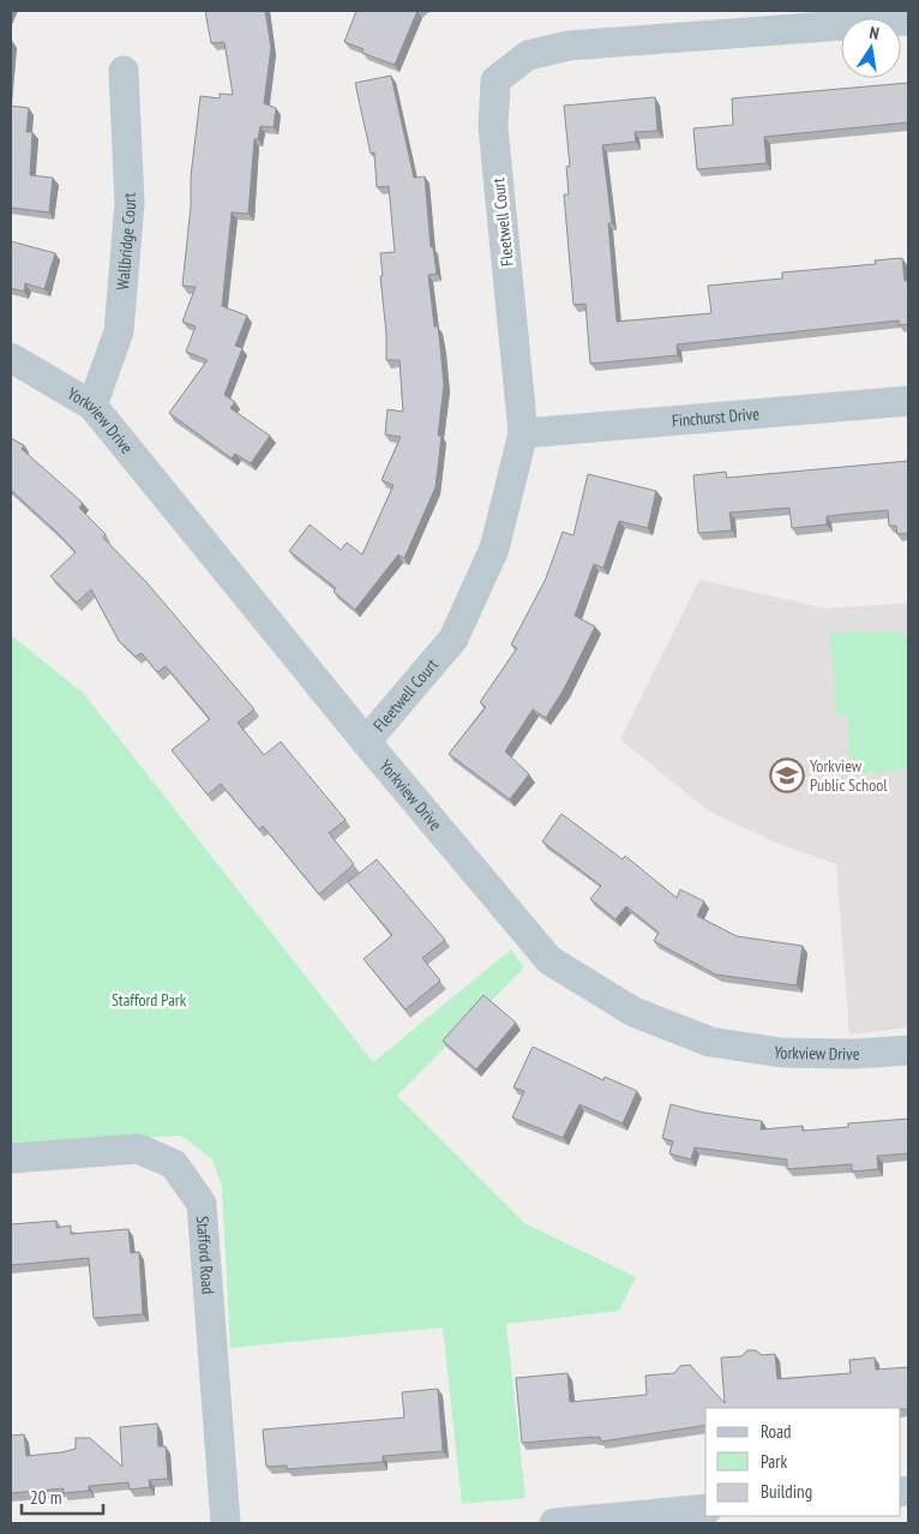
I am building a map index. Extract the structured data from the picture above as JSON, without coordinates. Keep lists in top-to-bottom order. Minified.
{"streets":{"street":["Fleetwell Court","Wallbridge Court","Finchurst Drive","Yorkview Drive","Stafford Road"]},"crossings":[["Fleetwell Court","Finchurst Drive"],["Fleetwell Court","Yorkview Drive"],["Wallbridge Court","Yorkview Drive"]],"parks":["Stafford Park"],"places":{"school or university":["Yorkview Public School"]},"legend":["Road","Park","Building"],"scale_bar":"20 m","north":"top"}
